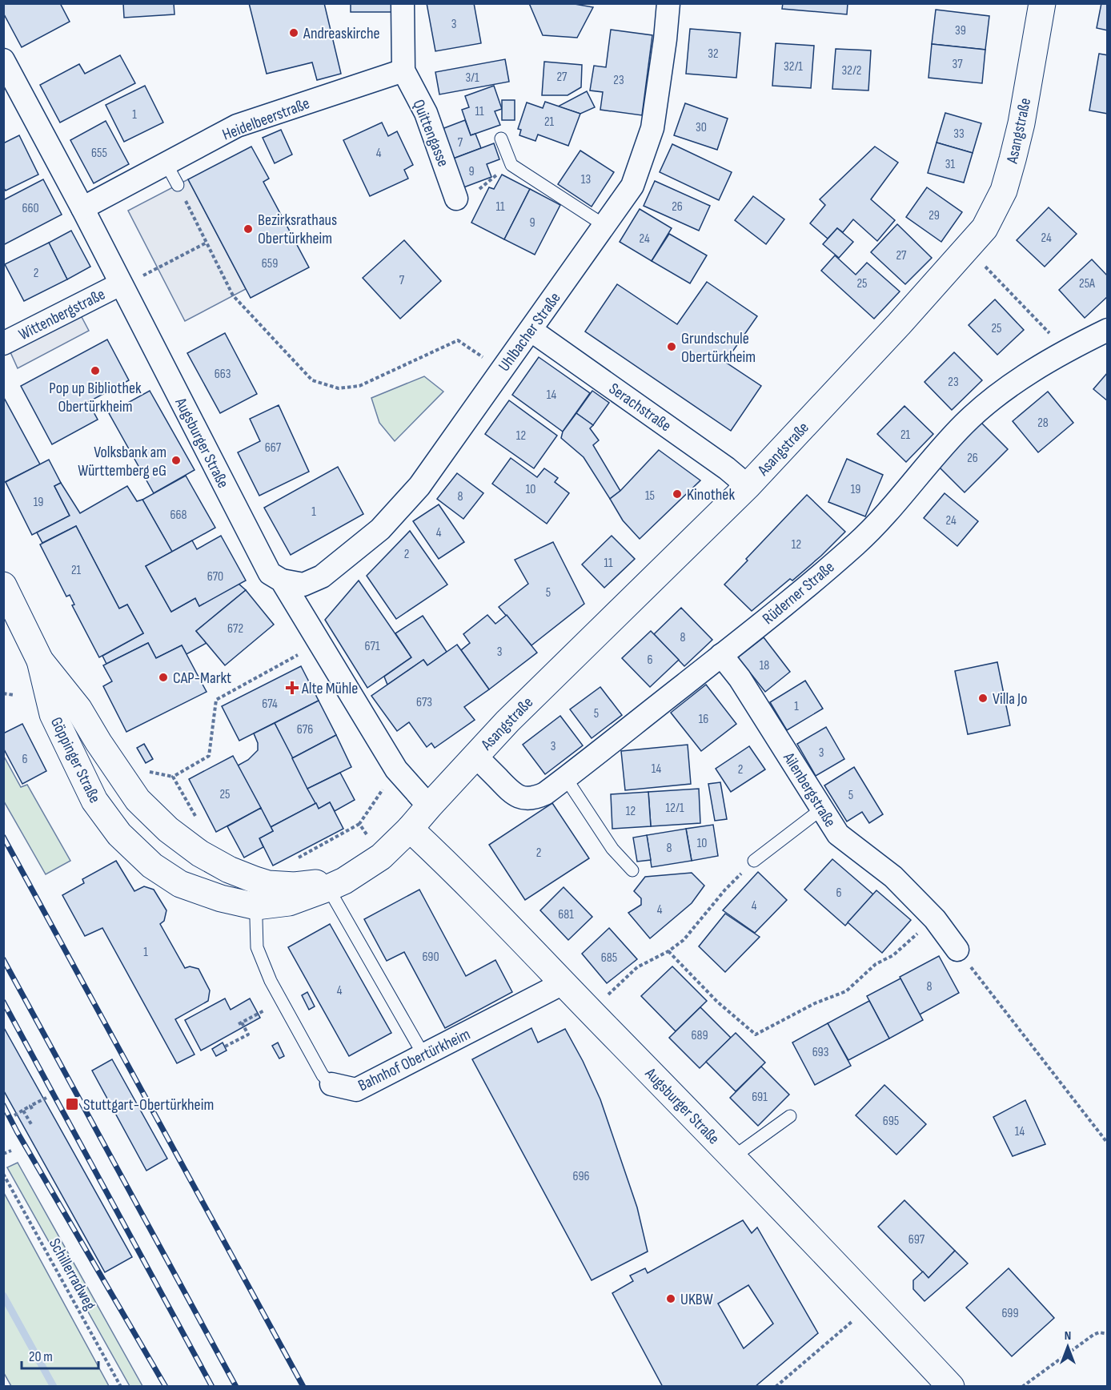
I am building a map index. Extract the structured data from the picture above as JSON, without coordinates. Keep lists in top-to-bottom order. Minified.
{"streets":{"street":["Heidelbeerstraße","Asangstraße","Quittengasse","Wittenbergstraße","Uhlbacher Straße","Serachstraße","Augsburger Straße","Rüderner Straße","Göppinger Straße","Ailenbergstraße","Bahnhof Obertürkheim"],"path":["Schillerradweg"]},"crossings":[["Heidelbeerstraße","Quittengasse"],["Heidelbeerstraße","Augsburger Straße"],["Asangstraße","Serachstraße"],["Asangstraße","Augsburger Straße"],["Asangstraße","Rüderner Straße"],["Asangstraße","Göppinger Straße"],["Wittenbergstraße","Augsburger Straße"],["Uhlbacher Straße","Serachstraße"],["Uhlbacher Straße","Augsburger Straße"],["Augsburger Straße","Göppinger Straße"],["Augsburger Straße","Bahnhof Obertürkheim"],["Rüderner Straße","Ailenbergstraße"],["Göppinger Straße","Bahnhof Obertürkheim"]],"places":{"other":["Andreaskirche","Bezirksrathaus Obertürkheim","Grundschule Obertürkheim","Pop up Bibliothek Obertürkheim","Volksbank am Württemberg eG","Kinothek","CAP-Markt","Villa Jo","UKBW"],"health":["Alte Mühle"],"transit":["Stuttgart-Obertürkheim"]},"house_numbers":["3","39","32","37","32/1","32/2","27","3/1","23","11","1","21","30","33","7","655","4","31","9","13","11","26","660","29","9","24","24","27","659","2","7","25","25A","25","663","23","14","28","21","12","667","26","10","19","15","8","19","1","668","24","4","12","2","11","21","670","5","672","8","671","3","6","18","673","674","1","5","16","676","3","3","6","14","2","25","5","12/1","12","10","8","2","6","4","4","681","1","690","685","8","4","689","693","691","695","14","696","697","699"],"scale_bar":"20 m","north":"top"}
